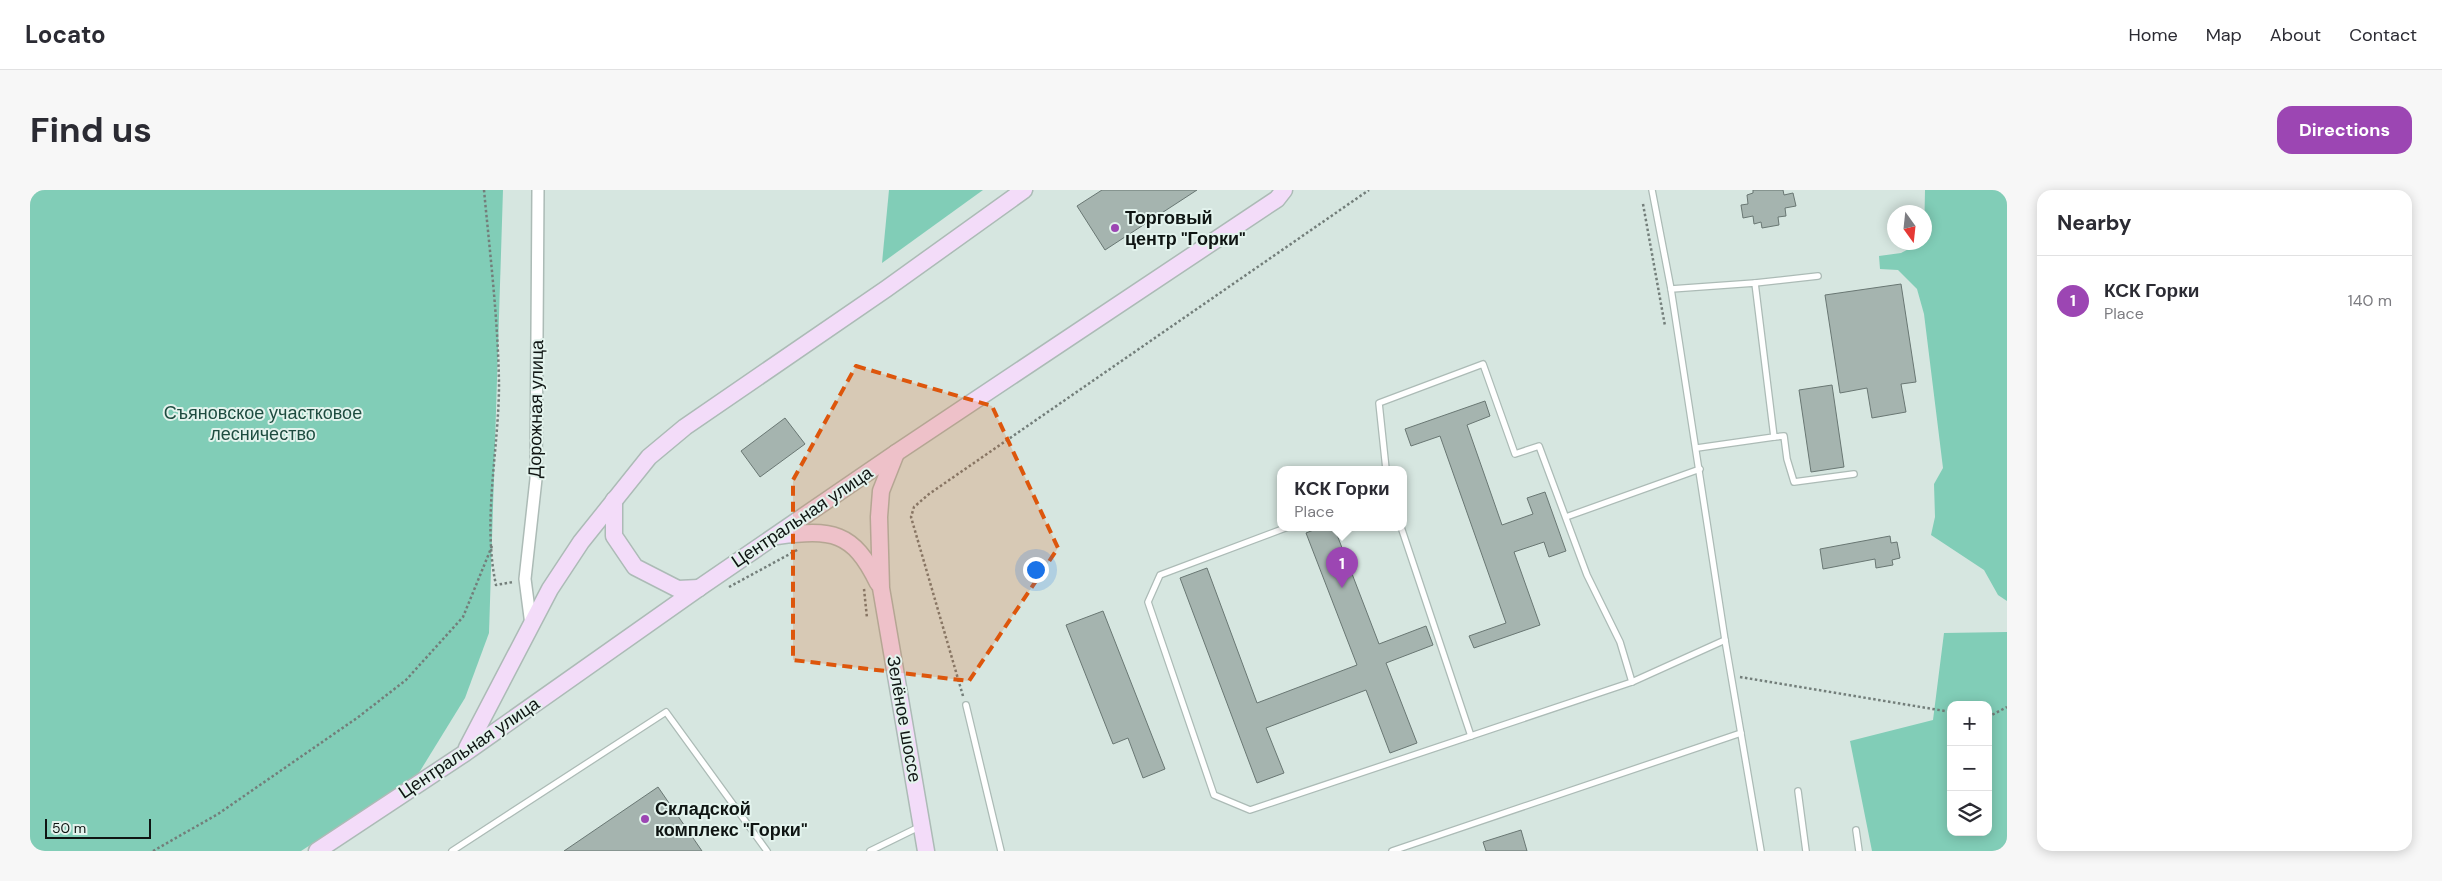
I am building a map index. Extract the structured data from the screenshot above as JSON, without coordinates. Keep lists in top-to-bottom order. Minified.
{"streets":{"main road":["Центральная улица","Зелёное шоссе"],"street":["Дорожная улица"]},"parks":["Съяновское участковое лесничество"],"places":["Торговый центр \"Горки\"","Складской комплекс \"Горки\""],"scale_bar":"50 m","north":"bottom","page":{"header":"Locato","nav":["Home","Map","About","Contact"],"buttons":"Directions","title":"Find us","heading":"Nearby","list":[{"mark":"1","name":"КСК Горки","note":"Place","value":"140 m"}],"popup":["КСК Горки","Place"],"pins":"1","map_buttons":["+","−"],"scale":"50 m"}}
